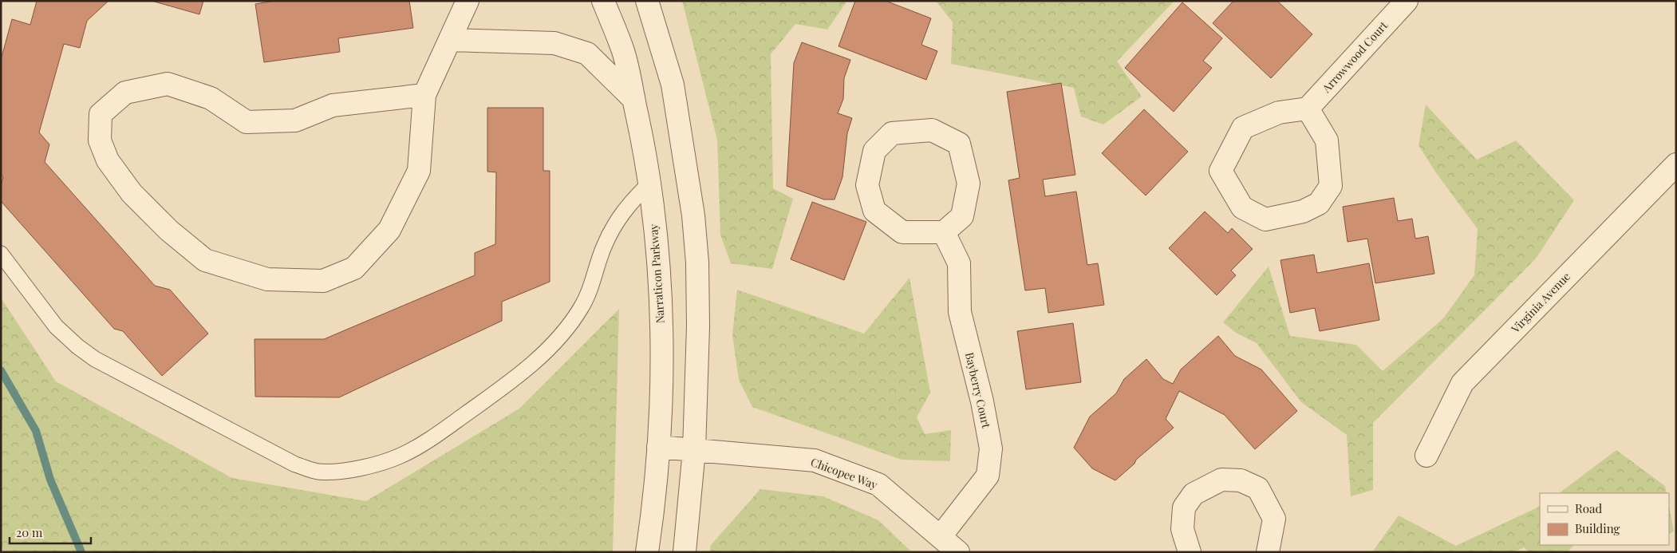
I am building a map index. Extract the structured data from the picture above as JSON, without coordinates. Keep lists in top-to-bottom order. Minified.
{"streets":{"street":["Arrowwood Court","Narraticon Parkway","Virginia Avenue","Bayberry Court","Chicopee Way"]},"crossings":[["Narraticon Parkway","Chicopee Way"],["Bayberry Court","Chicopee Way"]],"legend":["Road","Building"],"scale_bar":"20 m"}
